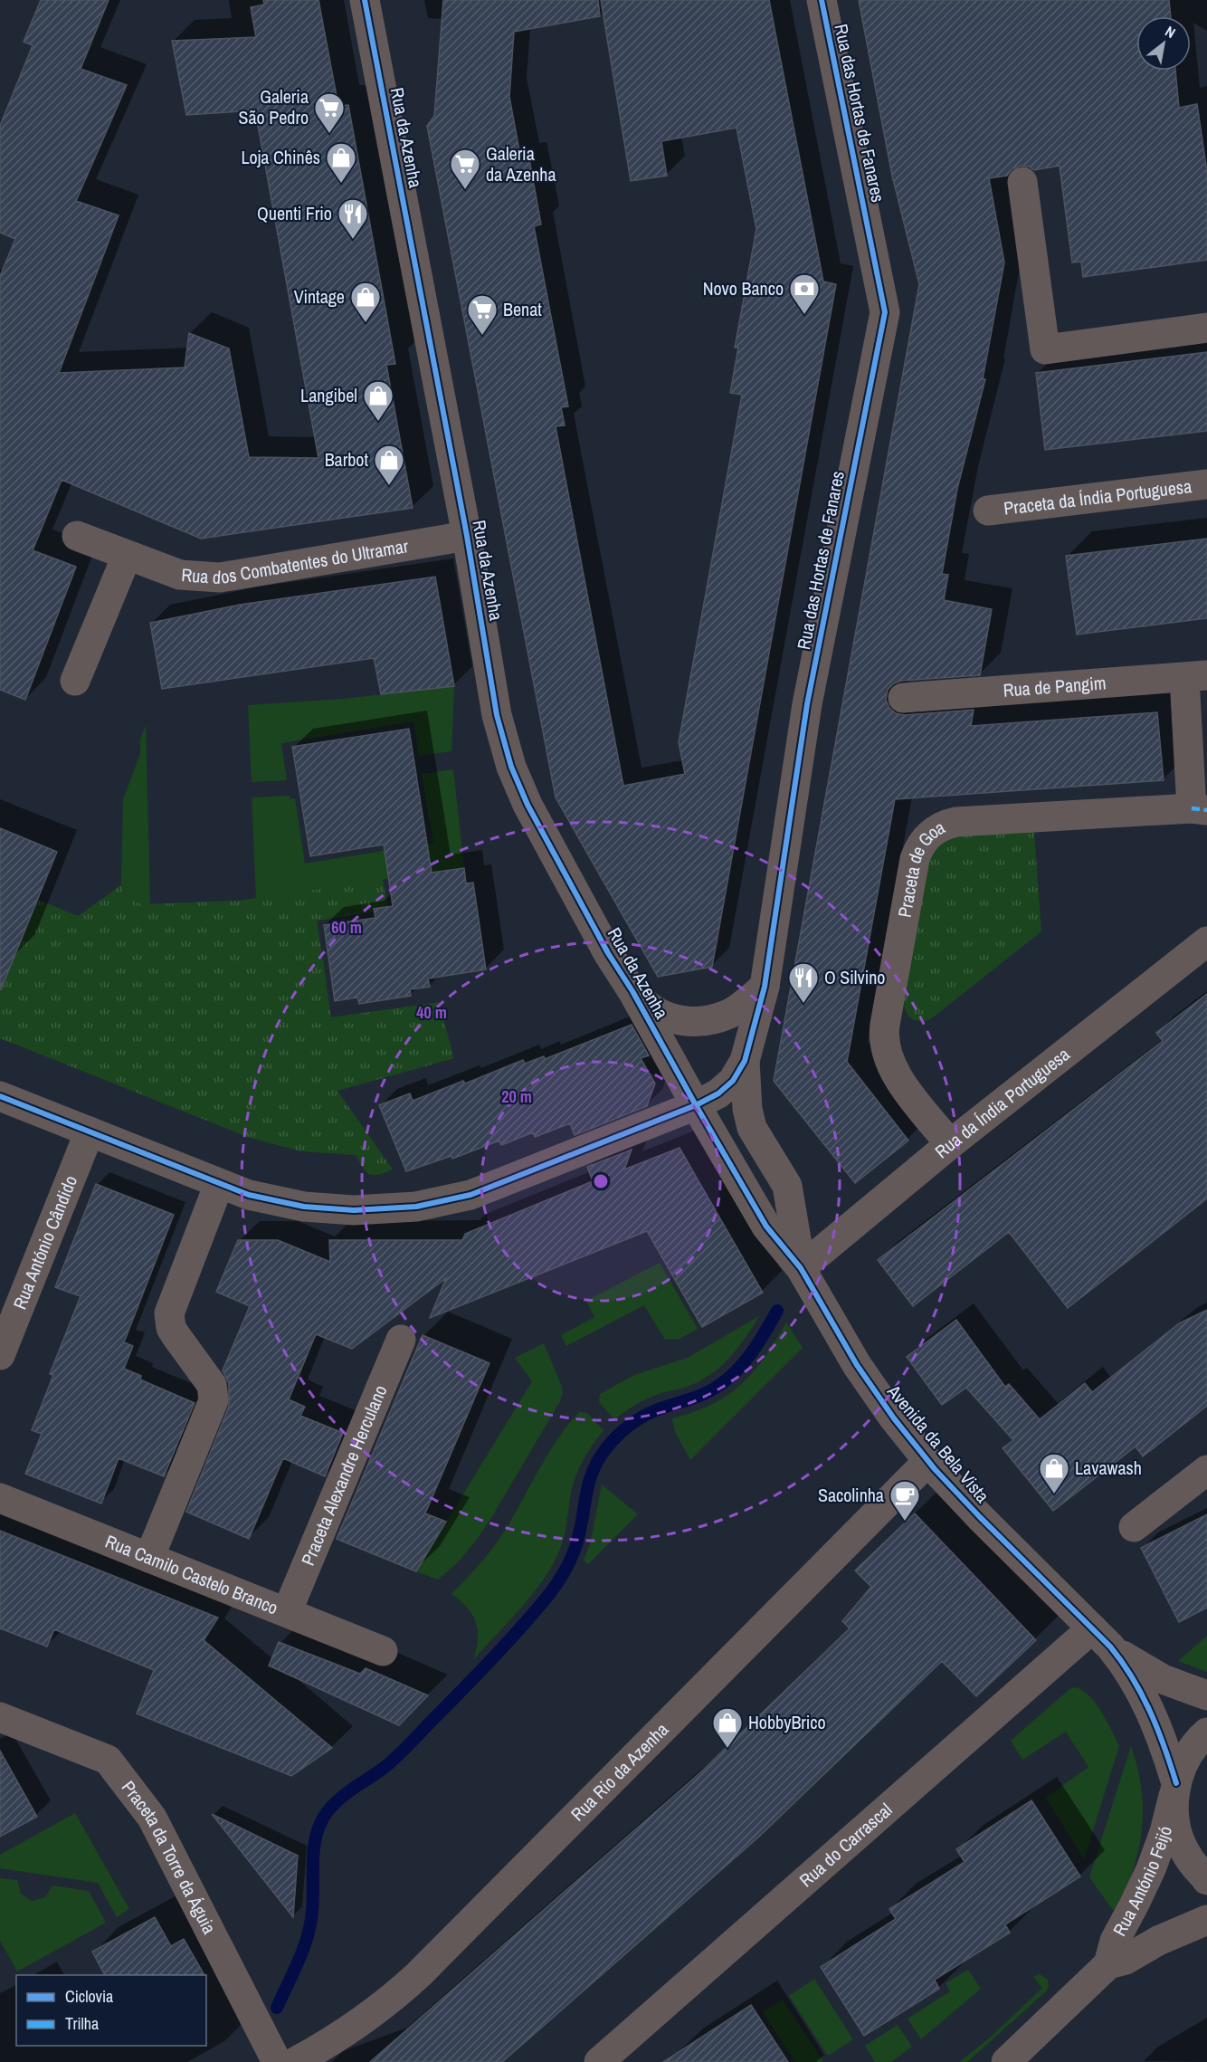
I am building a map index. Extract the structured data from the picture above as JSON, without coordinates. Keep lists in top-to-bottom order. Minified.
{"streets":{"street":["Rua das Hortas de Fanares","Rua da Azenha","Praceta da Índia Portuguesa","Rua dos Combatentes do Ultramar","Rua de Pangim","Praceta de Goa","Rua da Índia Portuguesa","Rua António Cândido","Avenida da Bela Vista","Praceta Alexandre Herculano","Rua Camilo Castelo Branco","Rua Rio da Azenha","Rua do Carrascal","Praceta da Torre da Águia","Rua António Feijó"]},"crossings":[["Rua das Hortas de Fanares","Rua da Azenha"],["Rua das Hortas de Fanares","Rua António Cândido"],["Rua das Hortas de Fanares","Avenida da Bela Vista"],["Rua da Azenha","Rua dos Combatentes do Ultramar"],["Rua da Azenha","Avenida da Bela Vista"],["Rua de Pangim","Praceta de Goa"],["Praceta de Goa","Rua da Índia Portuguesa"],["Rua da Índia Portuguesa","Avenida da Bela Vista"],["Avenida da Bela Vista","Rua Rio da Azenha"],["Avenida da Bela Vista","Rua do Carrascal"],["Avenida da Bela Vista","Rua António Feijó"],["Praceta Alexandre Herculano","Rua Camilo Castelo Branco"]],"places":{"supermarket":["Galeria São Pedro","Galeria da Azenha","Benat"],"shop":["Loja Chinês","Vintage","Langibel","Barbot","Lavawash","HobbyBrico"],"restaurant":["Quenti Frio","O Silvino"],"bank":["Novo Banco"],"cafe":["Sacolinha"]},"legend":["Ciclovia","Trilha"],"north":"top right","rings":["60 m","40 m","20 m"]}
